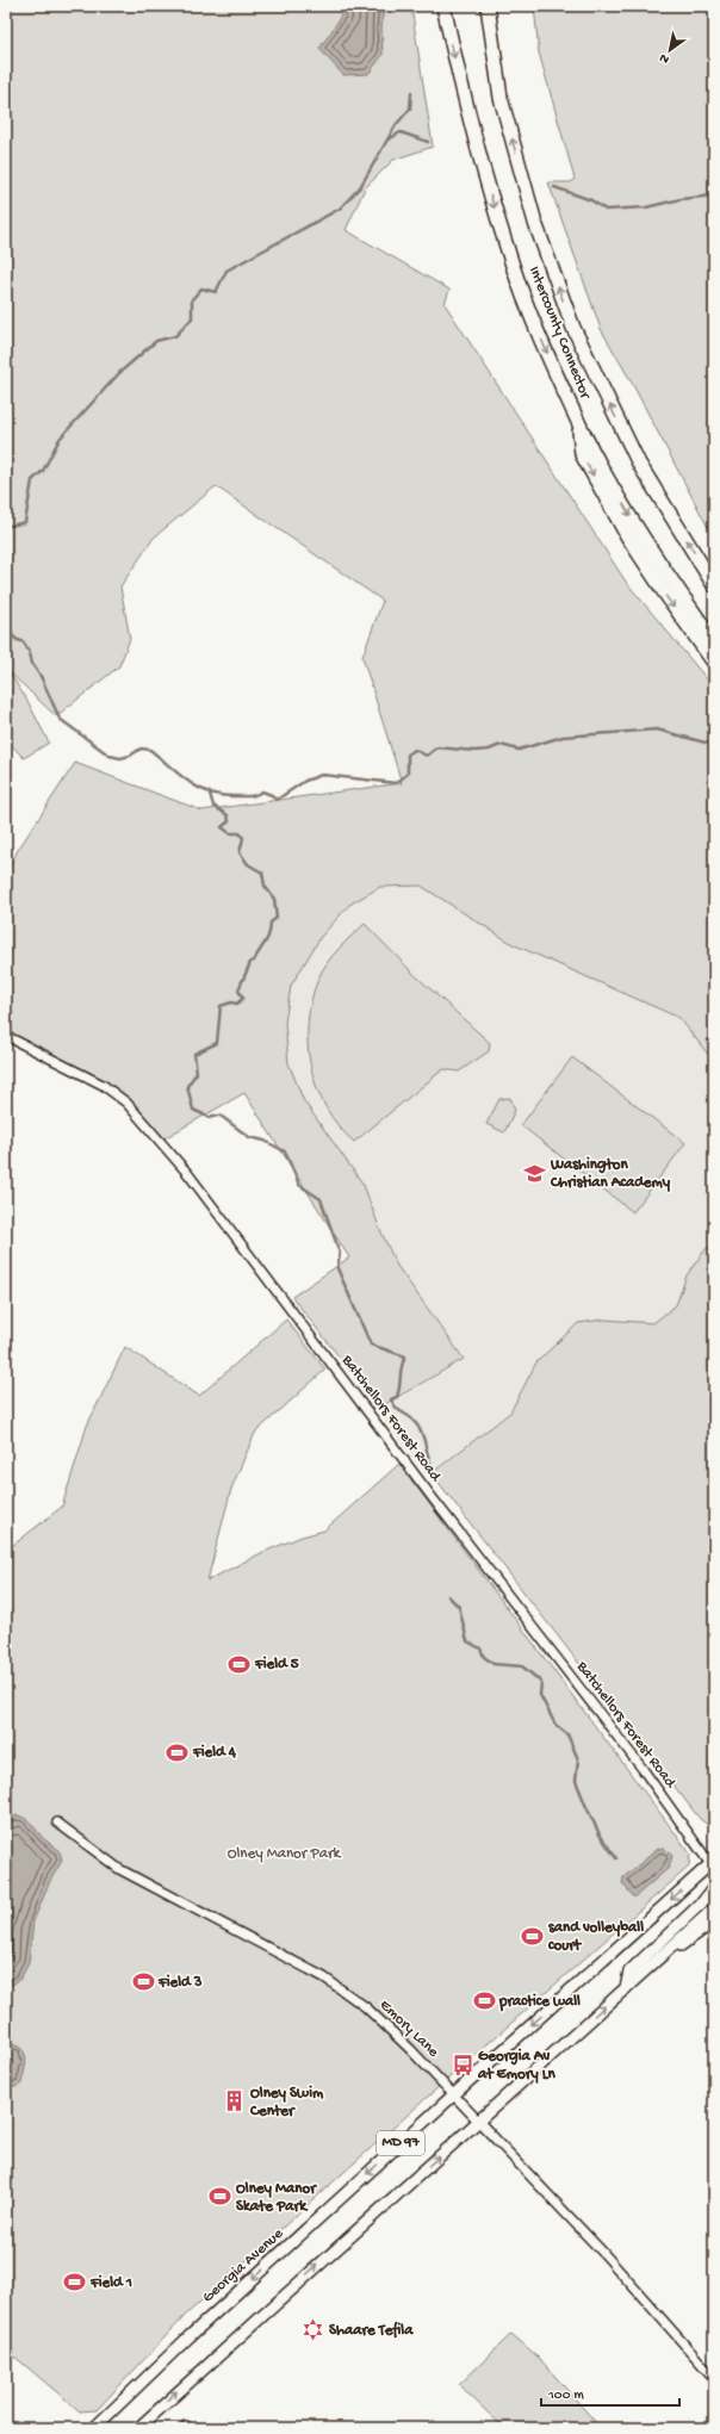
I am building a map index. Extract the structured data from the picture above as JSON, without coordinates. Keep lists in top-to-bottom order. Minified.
{"streets":{"highway":["Intercounty Connector"],"main road":["MD 97","Georgia Avenue"],"street":["Batchellors Forest Road","Emory Lane"]},"crossings":[["Batchellors Forest Road","Georgia Avenue"],["Emory Lane","MD 97"],["Emory Lane","Georgia Avenue"]],"parks":["Olney Manor Park"],"places":{"school or university":["Washington Christian Academy"],"sports":["Field 5","Field 4","sand volleyball court","Field 3","practice wall","Olney Manor Skate Park","Field 1"],"bus stop":["Georgia Av at Emory Ln"],"building":["Olney Swim Center"],"synagogue":["Shaare Tefila"]},"scale_bar":"100 m","north":"bottom left"}
